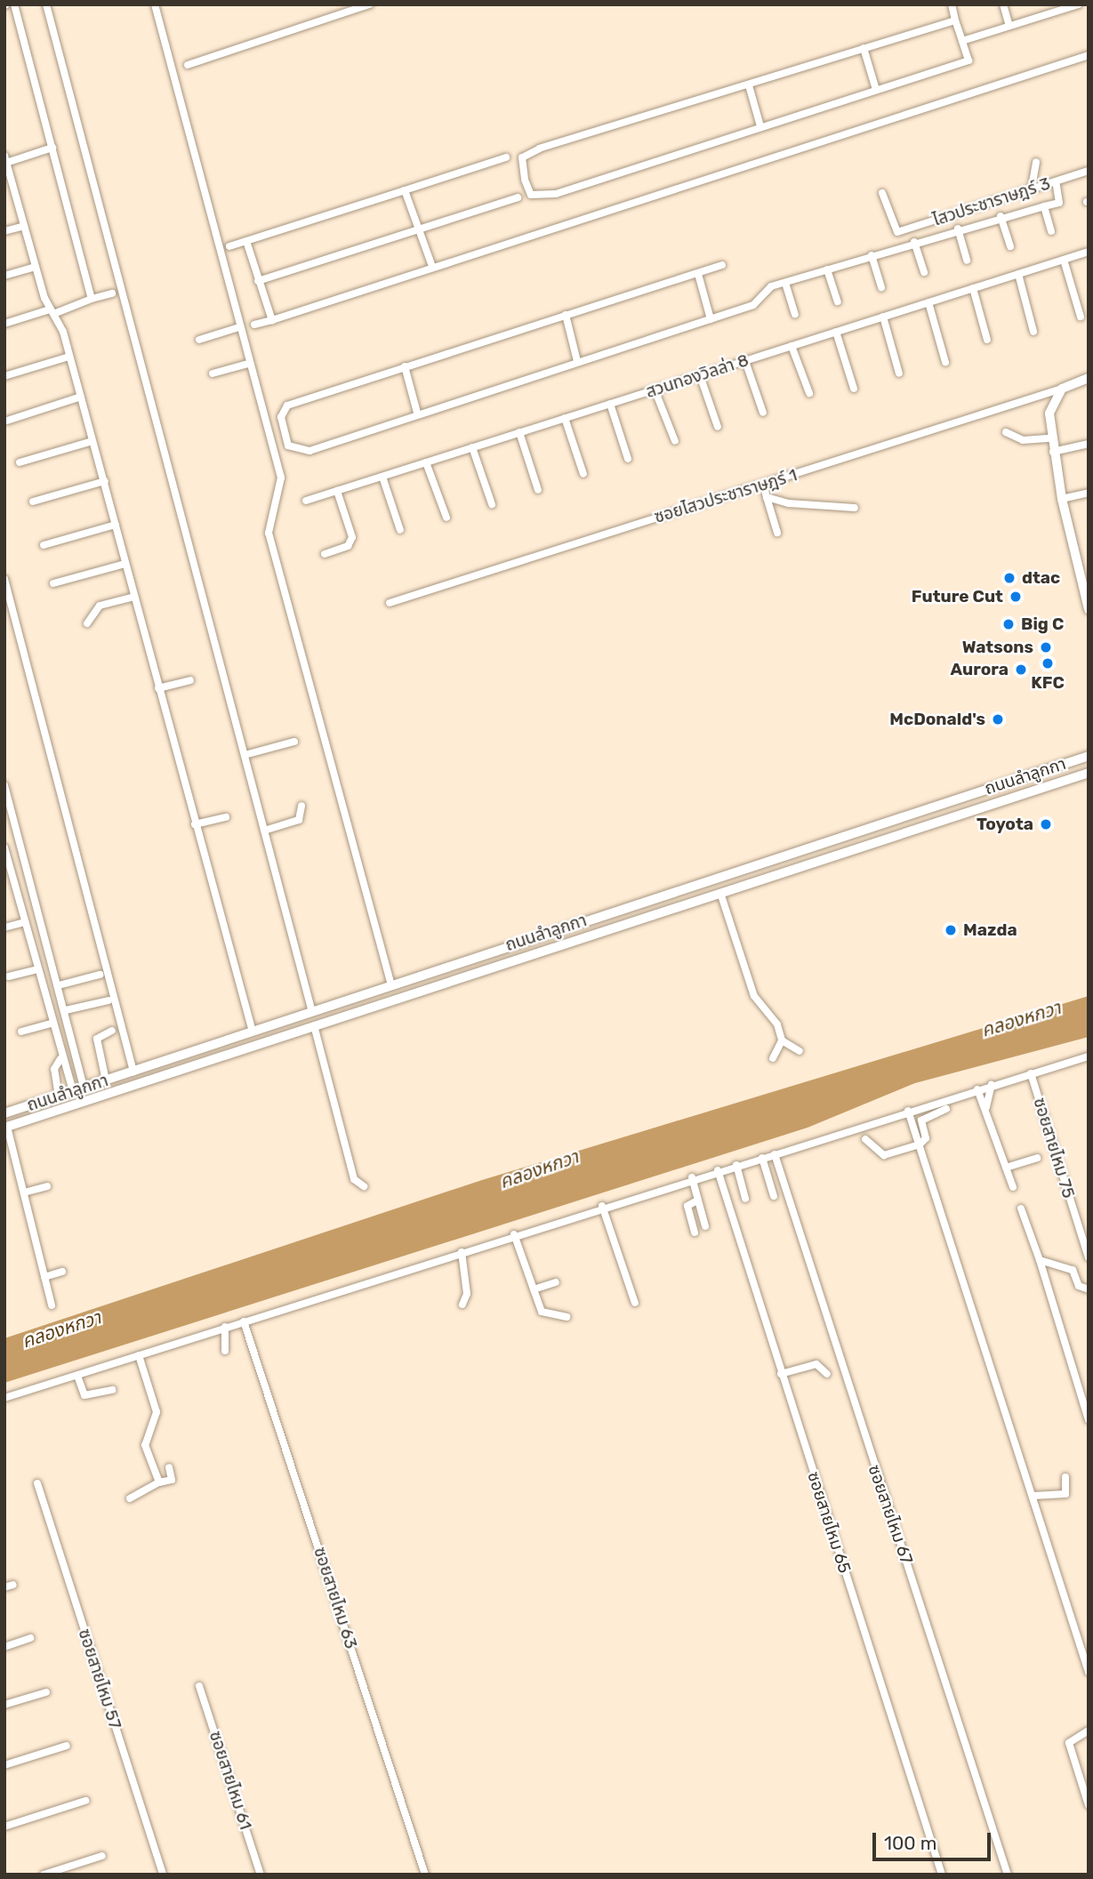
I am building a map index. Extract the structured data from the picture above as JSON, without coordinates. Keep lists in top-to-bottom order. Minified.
{"streets":{"main road":["ซอยไสวประชาราษฎร์ 1","ถนนลำลูกกา"],"street":["ไสวประชาราษฎร์ 3","สวนทองวิลล่า 8","ซอยสายไหม 75","ซอยสายไหม 67","ซอยสายไหม 65","ซอยสายไหม 63","ซอยสายไหม 57","ซอยสายไหม 61"]},"water":["คลองหกวา"],"places":["dtac","Future Cut","Big C","Watsons","KFC","Aurora","McDonald's","Toyota","Mazda"],"scale_bar":"100 m"}
